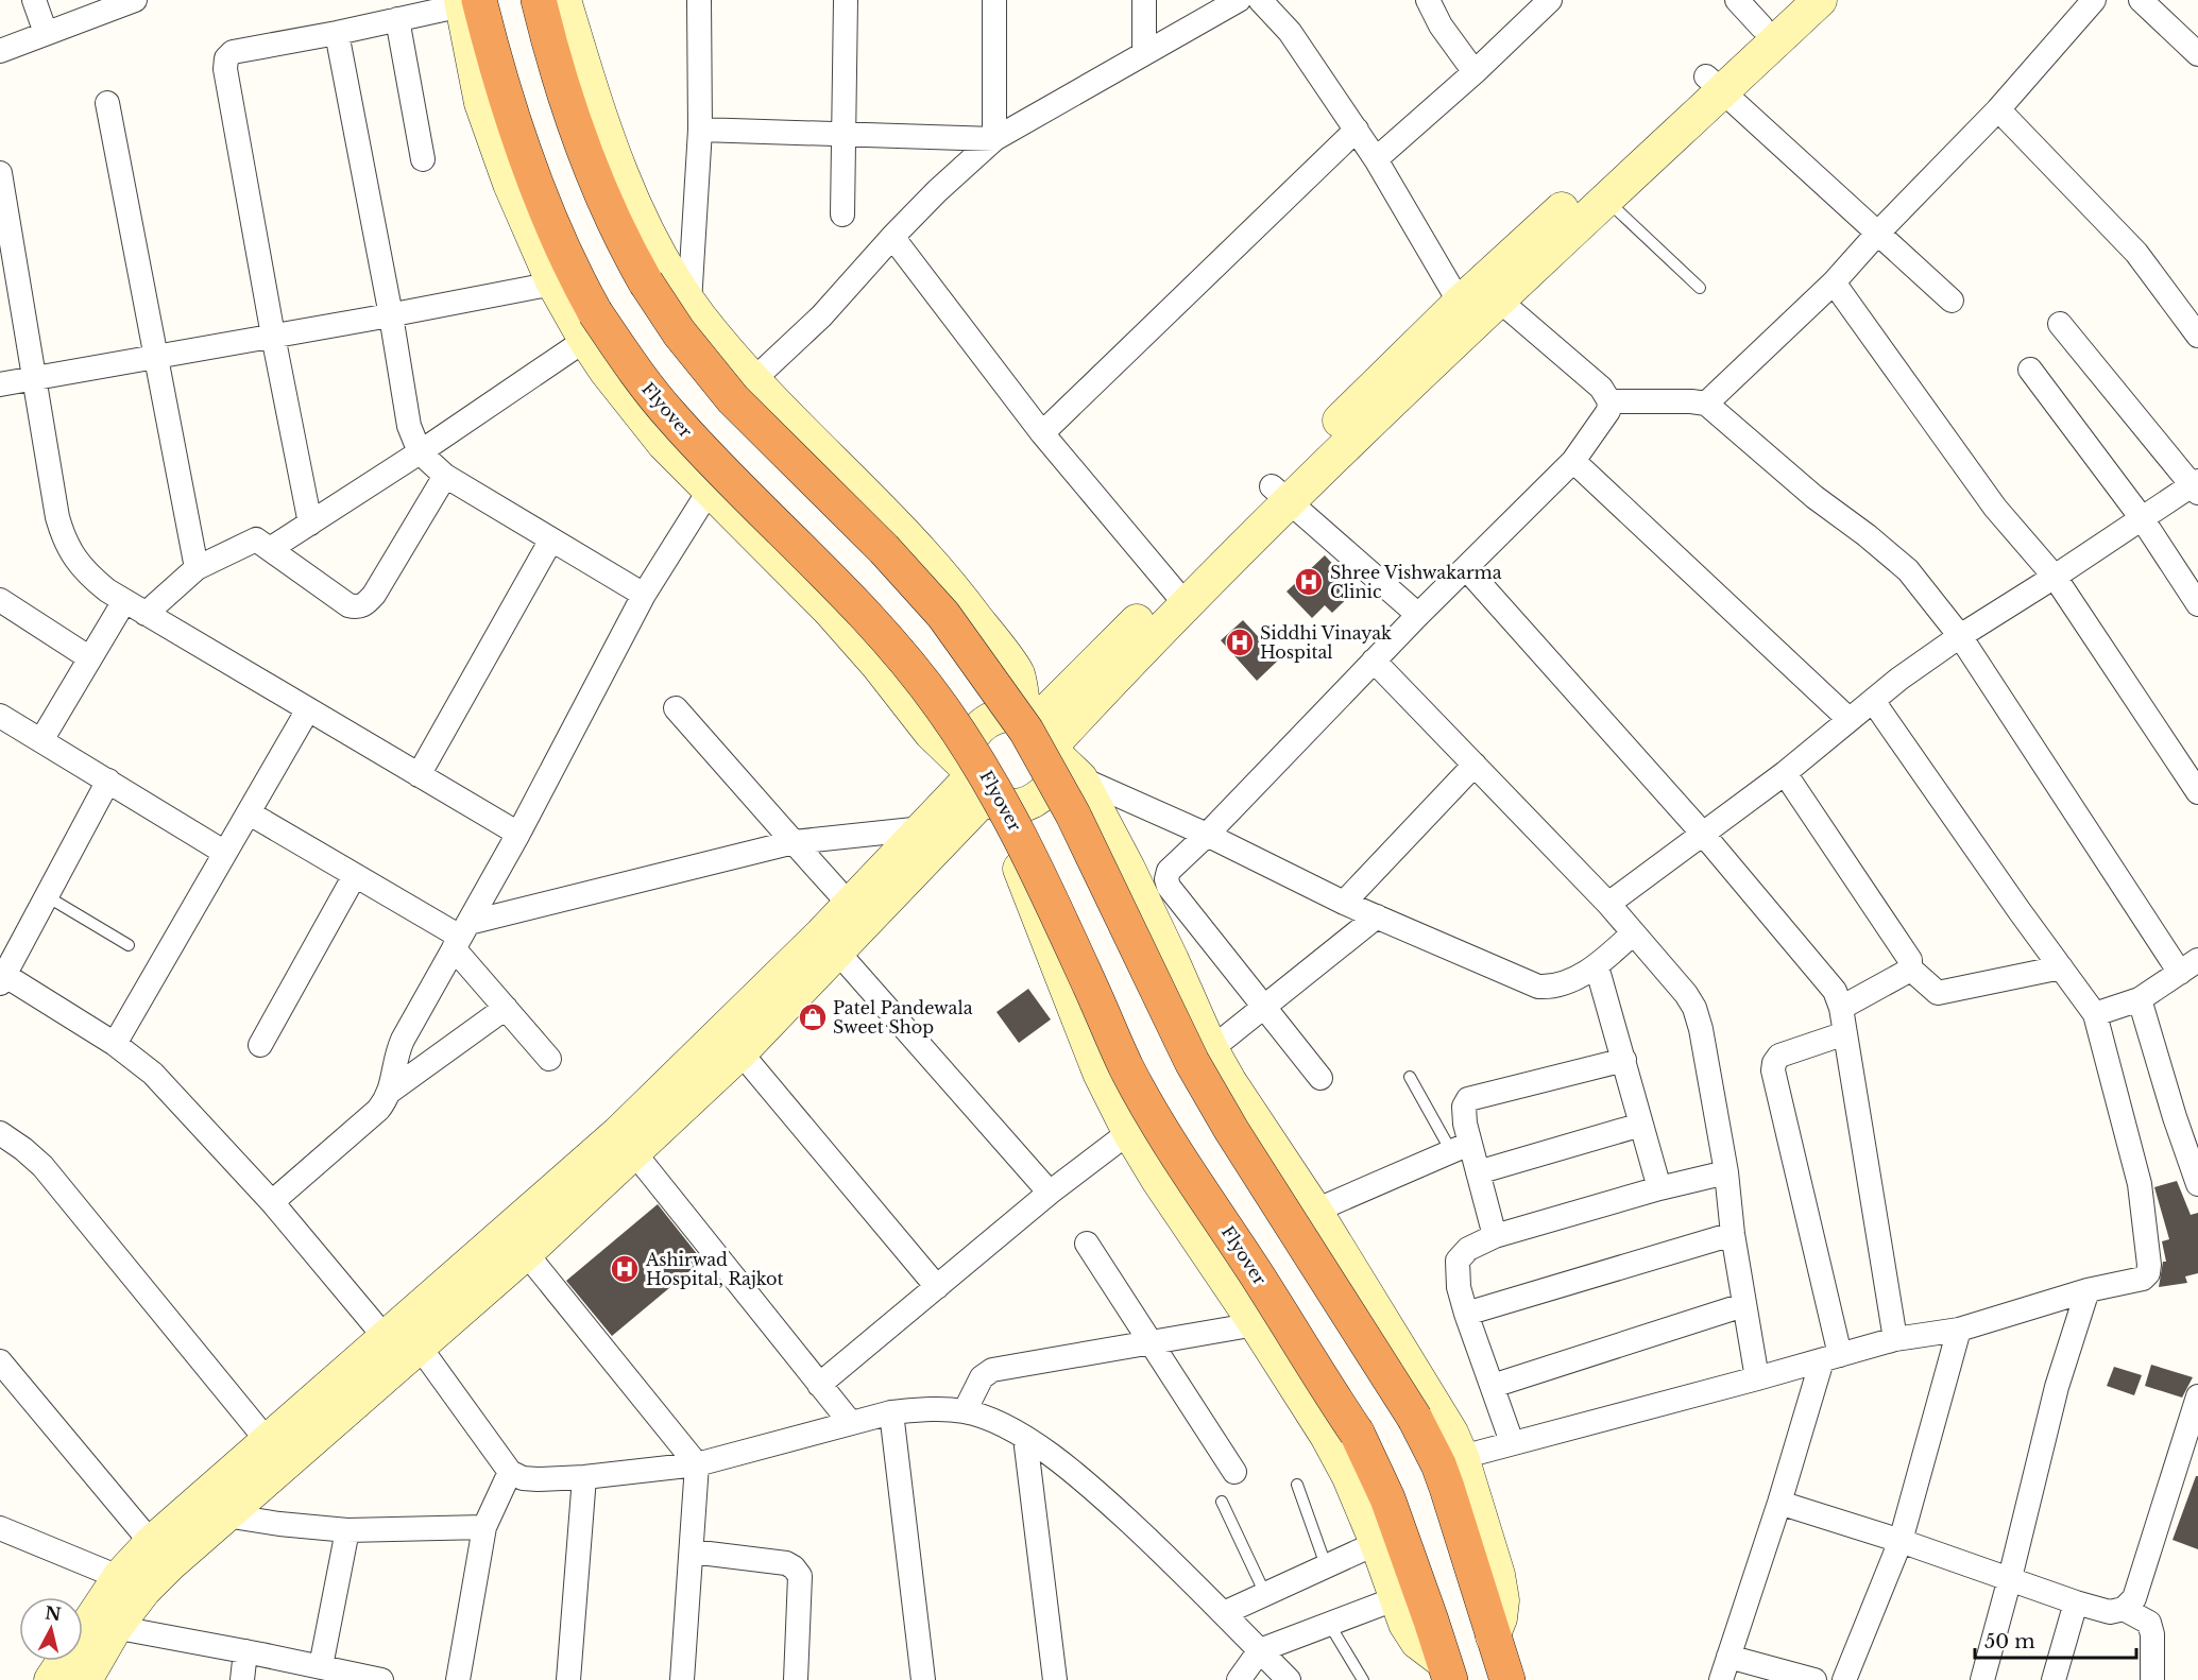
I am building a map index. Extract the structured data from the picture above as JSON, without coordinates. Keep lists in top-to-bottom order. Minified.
{"streets":{"highway":["Flyover"]},"places":{"hospital":["Shree Vishwakarma Clinic","Siddhi Vinayak Hospital","Ashirwad Hospital, Rajkot"],"shop":["Patel Pandewala Sweet Shop"]},"scale_bar":"50 m","north":"top"}
